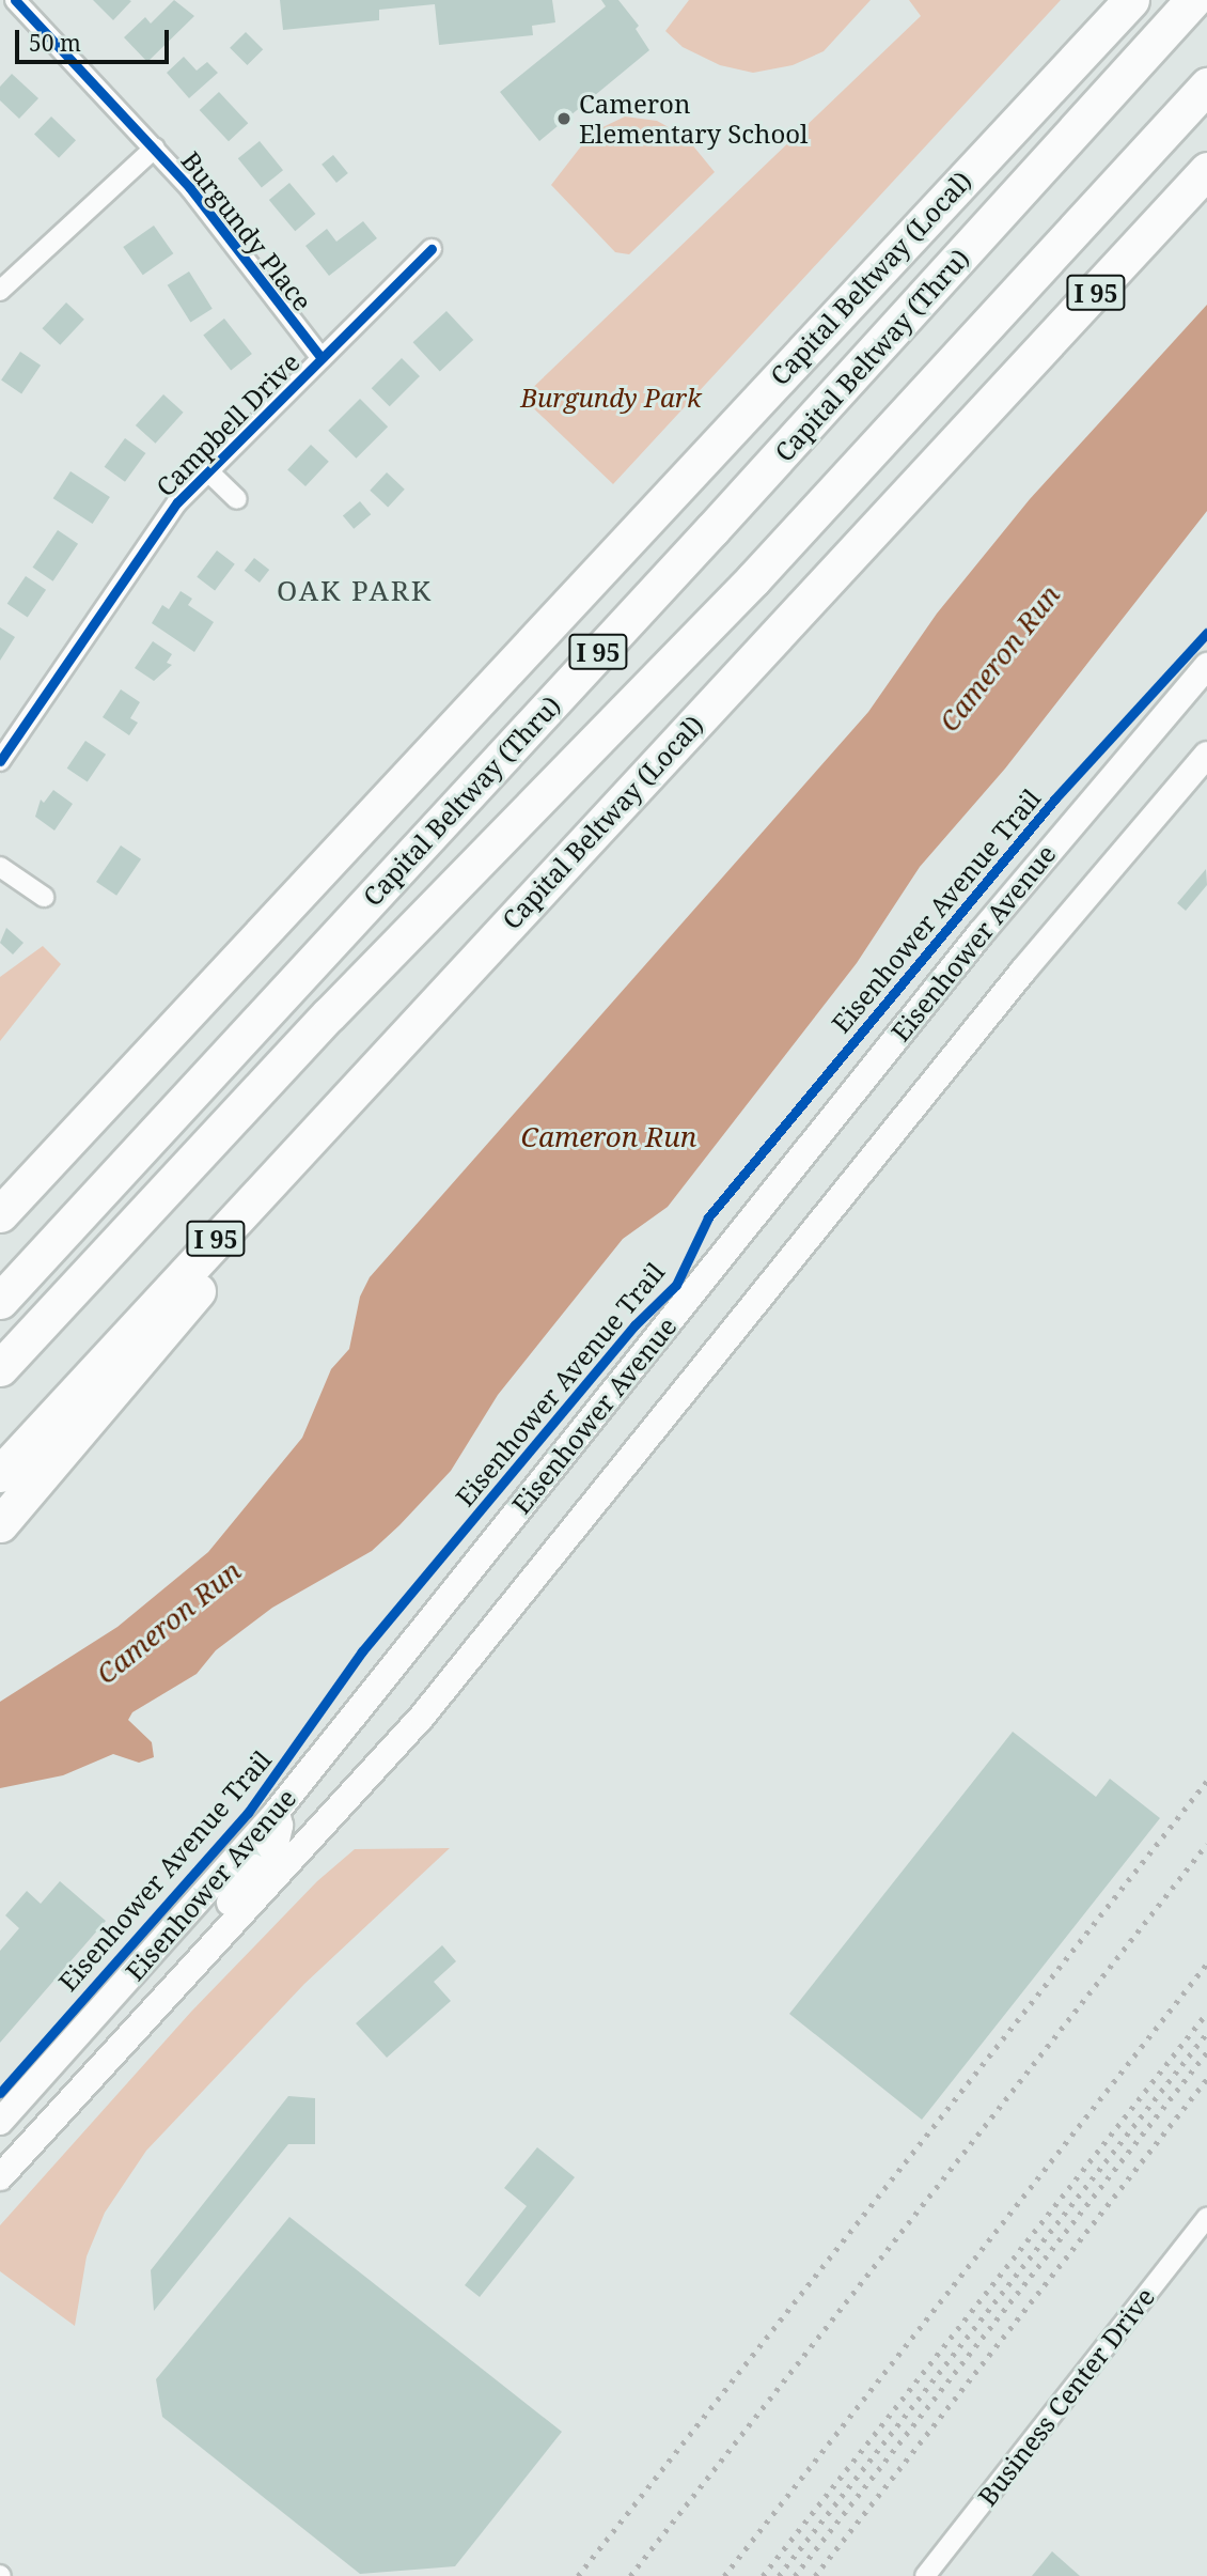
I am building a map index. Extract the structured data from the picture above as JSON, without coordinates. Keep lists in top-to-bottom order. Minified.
{"streets":{"highway":["Capital Beltway (Local)","I 95","Capital Beltway (Thru)"],"main road":["Eisenhower Avenue"],"street":["Burgundy Place","Campbell Drive","Business Center Drive"],"cycle path":["Eisenhower Avenue Trail"]},"crossings":[["Burgundy Place","Campbell Drive"]],"districts":["OAK PARK"],"water":["Cameron Run"],"parks":["Burgundy Park"],"places":["Cameron Elementary School"],"scale_bar":"50 m"}
